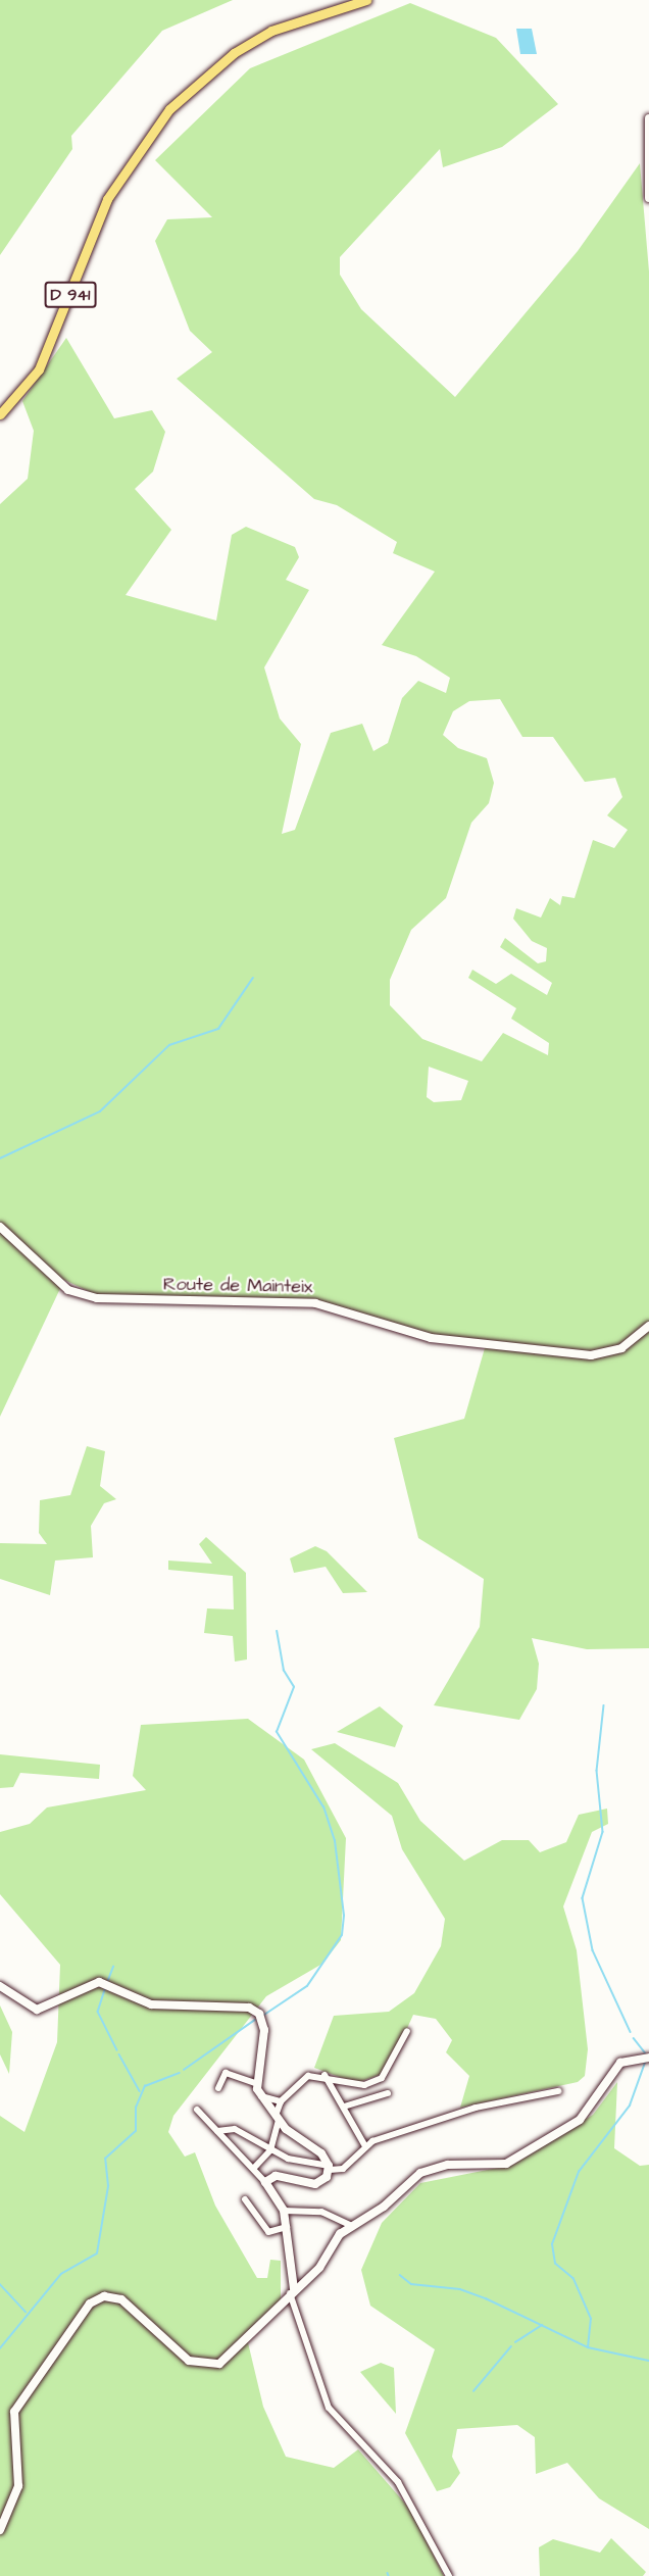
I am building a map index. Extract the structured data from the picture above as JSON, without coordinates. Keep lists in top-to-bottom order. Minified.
{"streets":{"main road":["D 941"],"street":["Route de Mainteix"]}}
